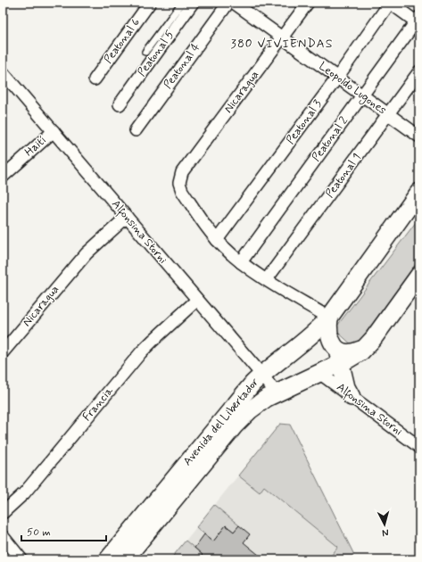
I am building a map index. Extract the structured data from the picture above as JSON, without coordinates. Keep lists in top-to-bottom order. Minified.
{"streets":{"main road":["Avenida del Libertador"],"street":["Peatonal 6","Peatonal 5","Peatonal 4","Leopoldo Lugones","Nicaragua","Peatonal 3","Peatonal 2","Haití","Peatonal 1","Alfonsina Storni","Francia"]},"crossings":[["Leopoldo Lugones","Nicaragua"],["Leopoldo Lugones","Peatonal 3"],["Leopoldo Lugones","Peatonal 2"],["Leopoldo Lugones","Peatonal 1"],["Nicaragua","Peatonal 3"],["Nicaragua","Alfonsina Storni"],["Haití","Alfonsina Storni"],["Alfonsina Storni","Francia"],["Alfonsina Storni","Avenida del Libertador"]],"districts":["380 VIVIENDAS"],"scale_bar":"50 m","north":"bottom"}
